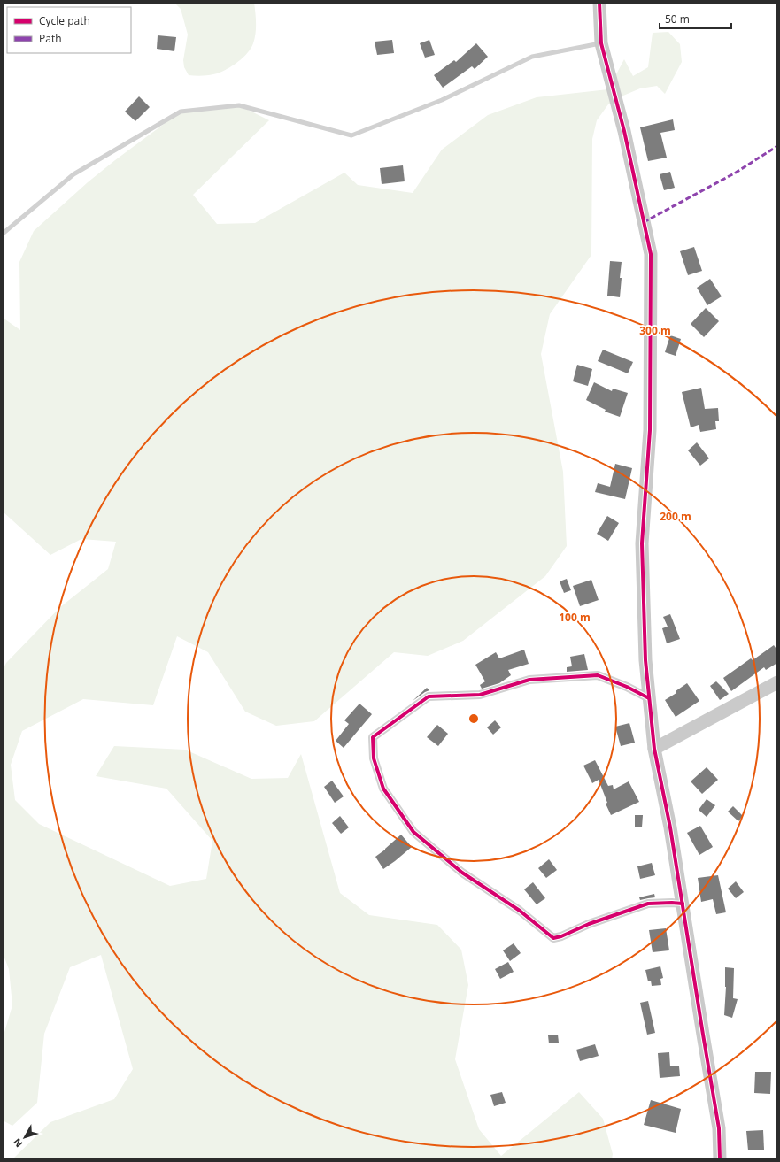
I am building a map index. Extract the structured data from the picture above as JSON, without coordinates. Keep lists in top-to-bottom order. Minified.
{"legend":["Cycle path","Path"],"scale_bar":"50 m","north":"bottom left","rings":["300 m","200 m","100 m"]}
